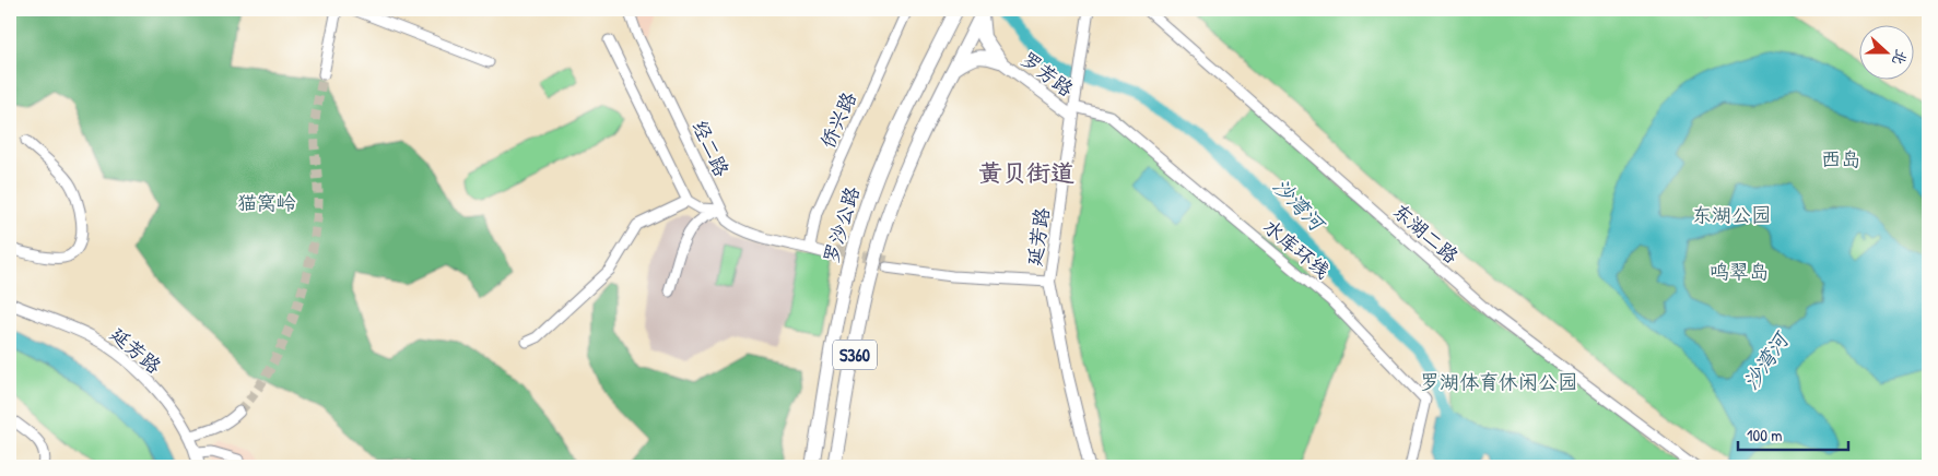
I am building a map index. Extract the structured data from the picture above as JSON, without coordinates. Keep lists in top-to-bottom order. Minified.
{"streets":{"highway":["罗沙公路","S360"],"main road":["罗芳路","延芳路"],"street":["侨兴路","经二路","东湖二路","水库环线"]},"crossings":[["罗芳路","延芳路"],["罗芳路","水库环线"],["侨兴路","经二路"],["延芳路","水库环线"]],"districts":["黄贝街道"],"water":["沙湾河"],"parks":["西岛","猫窝岭","东湖公园","鸣翠岛","罗湖体育休闲公园"],"scale_bar":"100 m","north":"right"}
